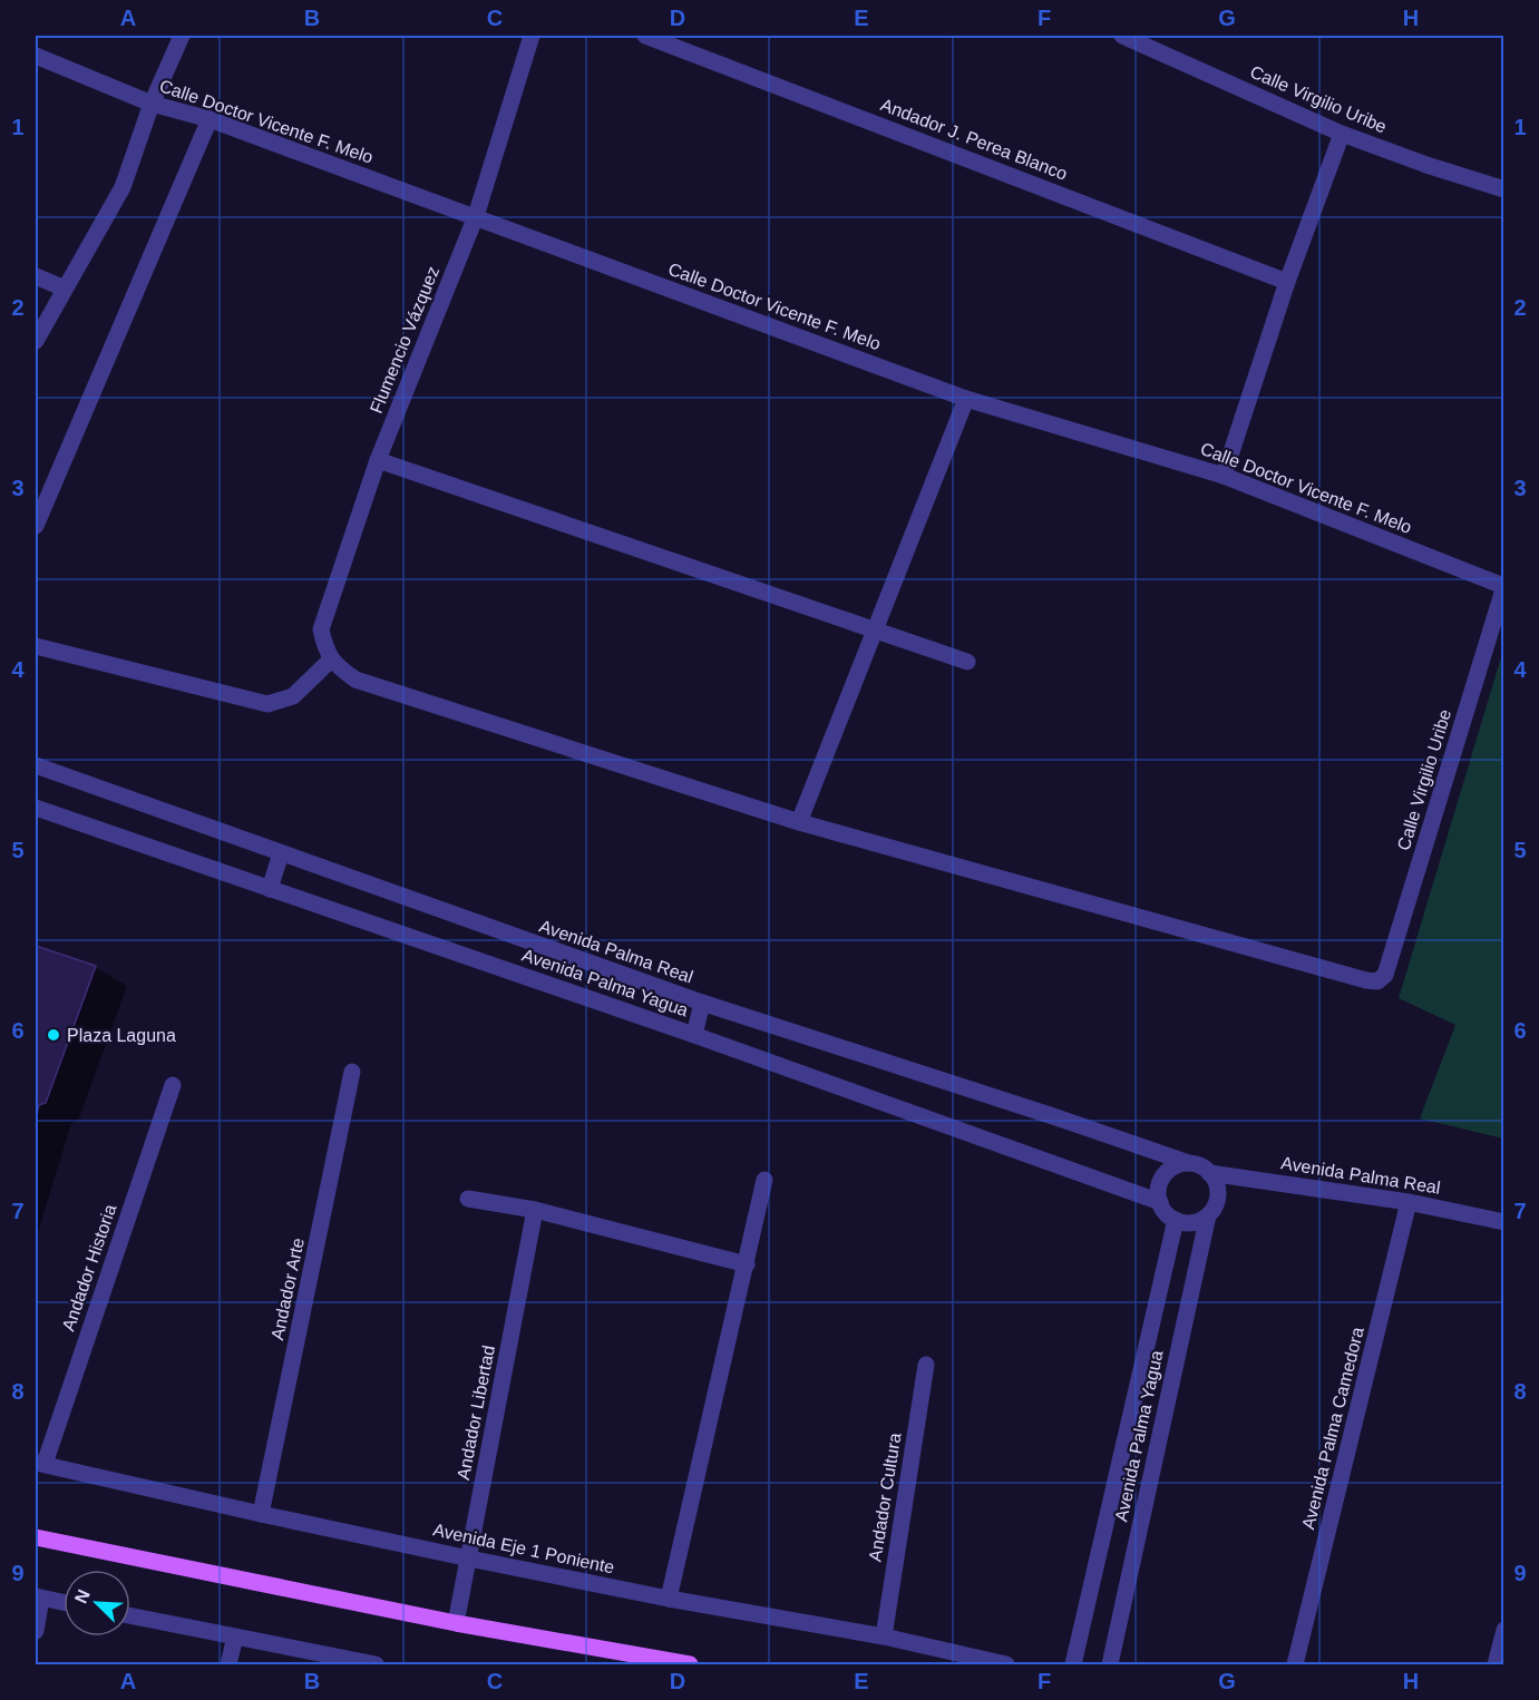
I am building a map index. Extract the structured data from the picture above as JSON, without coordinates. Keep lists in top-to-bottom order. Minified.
{"streets":{"street":["Calle Virgilio Uribe","Calle Doctor Vicente F. Melo","Andador J. Perea Blanco","Flumencio Vázquez","Avenida Palma Real","Avenida Palma Yagua","Andador Historia","Andador Arte","Andador Libertad","Avenida Palma Camedora","Andador Cultura","Avenida Eje 1 Poniente"]},"crossings":[["Calle Virgilio Uribe","Calle Doctor Vicente F. Melo"],["Calle Doctor Vicente F. Melo","Flumencio Vázquez"],["Avenida Palma Real","Avenida Palma Yagua"],["Avenida Palma Real","Avenida Palma Camedora"],["Andador Historia","Avenida Eje 1 Poniente"],["Andador Arte","Avenida Eje 1 Poniente"],["Andador Libertad","Avenida Eje 1 Poniente"],["Andador Cultura","Avenida Eje 1 Poniente"]],"places":["Plaza Laguna"],"north":"top left","grid":{"columns":["A","B","C","D","E","F","G","H"],"rows":["1","2","3","4","5","6","7","8","9"]}}
